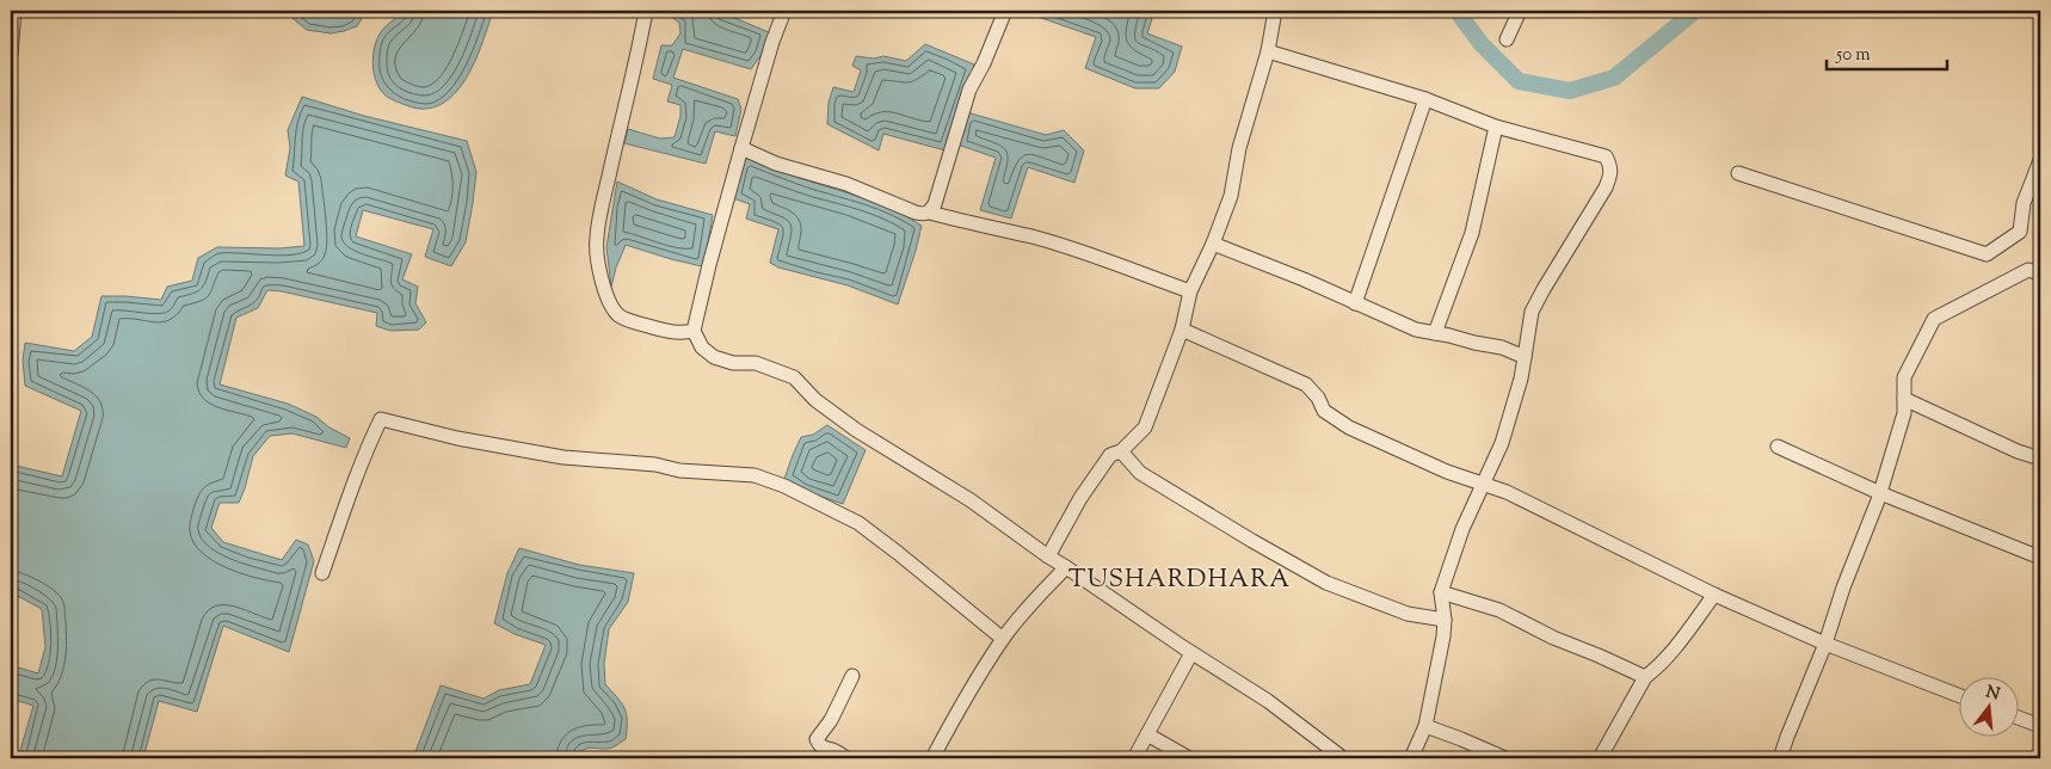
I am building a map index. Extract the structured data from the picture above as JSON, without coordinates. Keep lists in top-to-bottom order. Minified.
{"districts":["TUSHARDHARA"],"scale_bar":"50 m","north":"top"}
